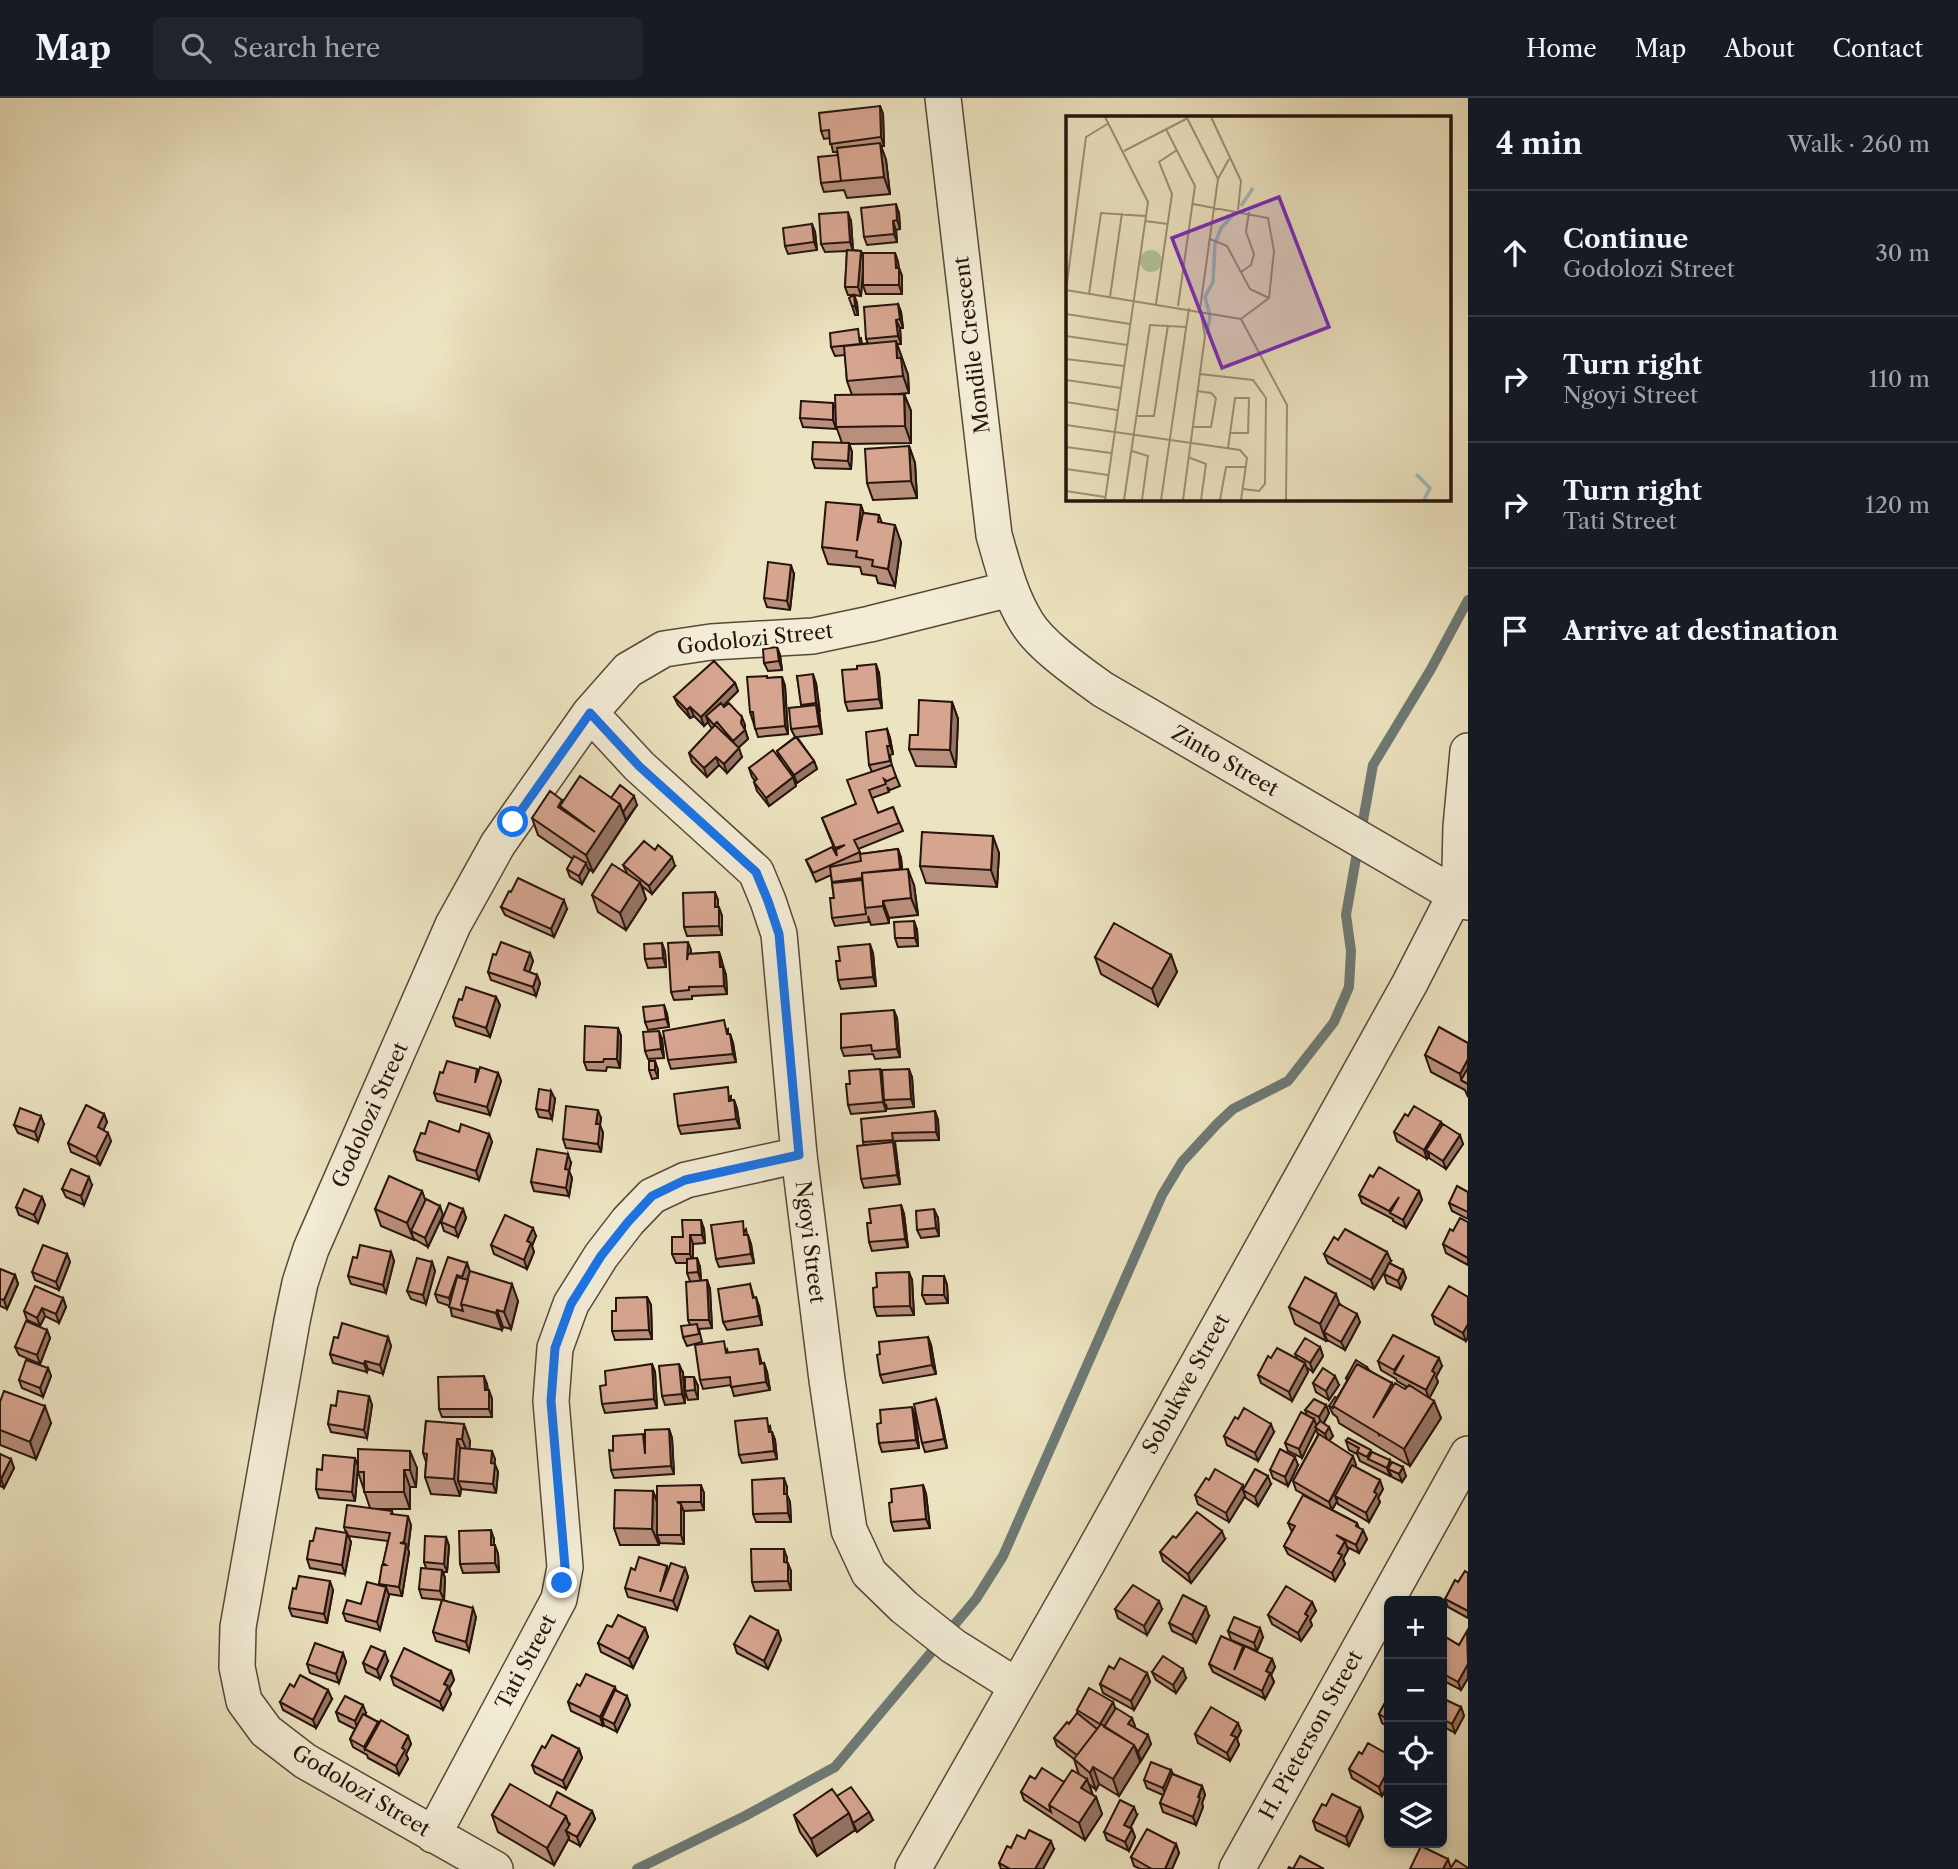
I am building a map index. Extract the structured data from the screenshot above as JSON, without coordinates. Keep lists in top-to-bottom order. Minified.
{"streets":{"street":["Mondile Crescent","Godolozi Street","Zinto Street","Ngoyi Street","Sobukwe Street","Tati Street","H. Pieterson Street"]},"crossings":[["Mondile Crescent","Godolozi Street"],["Mondile Crescent","Zinto Street"],["Godolozi Street","Zinto Street"],["Godolozi Street","Ngoyi Street"],["Godolozi Street","Tati Street"],["Zinto Street","Sobukwe Street"],["Ngoyi Street","Sobukwe Street"],["Ngoyi Street","Tati Street"]],"page":{"header":"Map","search":"Search here","nav":["Home","Map","About","Contact"],"heading":["4 min","Walk · 260 m"],"list":[["Continue","Godolozi Street","30 m"],["Turn right","Ngoyi Street","110 m"],["Turn right","Tati Street","120 m"],"Arrive at destination"],"map_buttons":["+","−"]}}
